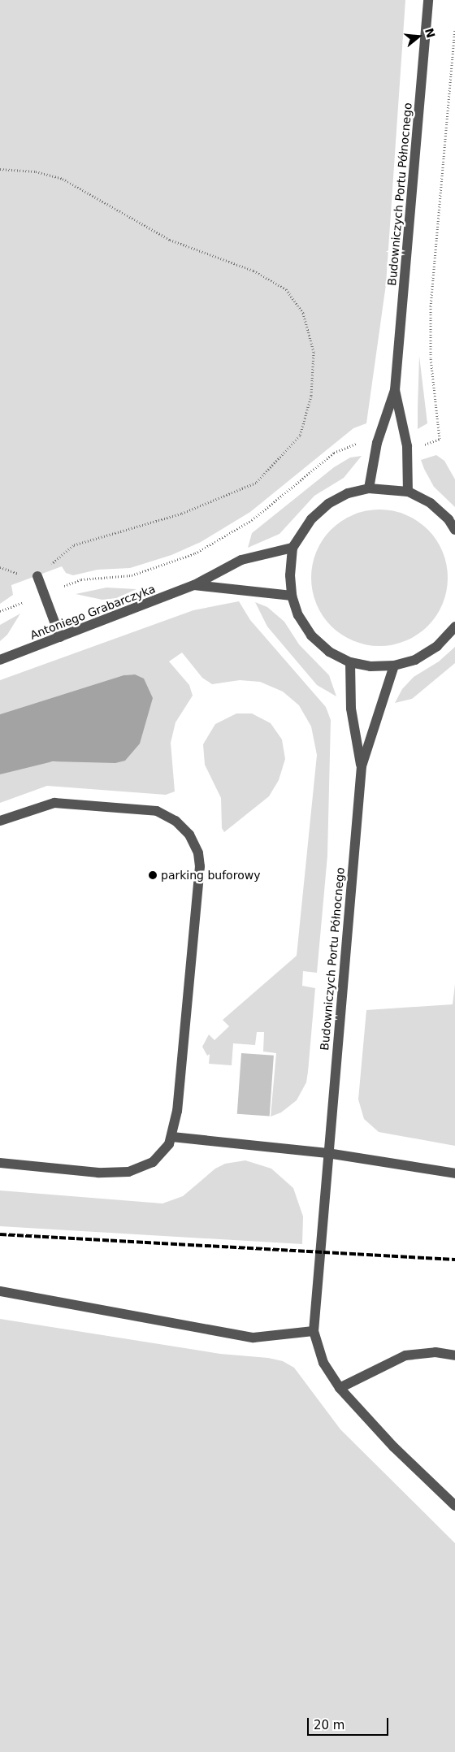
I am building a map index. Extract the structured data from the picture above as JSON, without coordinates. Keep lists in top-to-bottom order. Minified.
{"streets":{"street":["Budowniczych Portu Północnego","Antoniego Grabarczyka"]},"places":["parking buforowy"],"scale_bar":"20 m","north":"right"}
